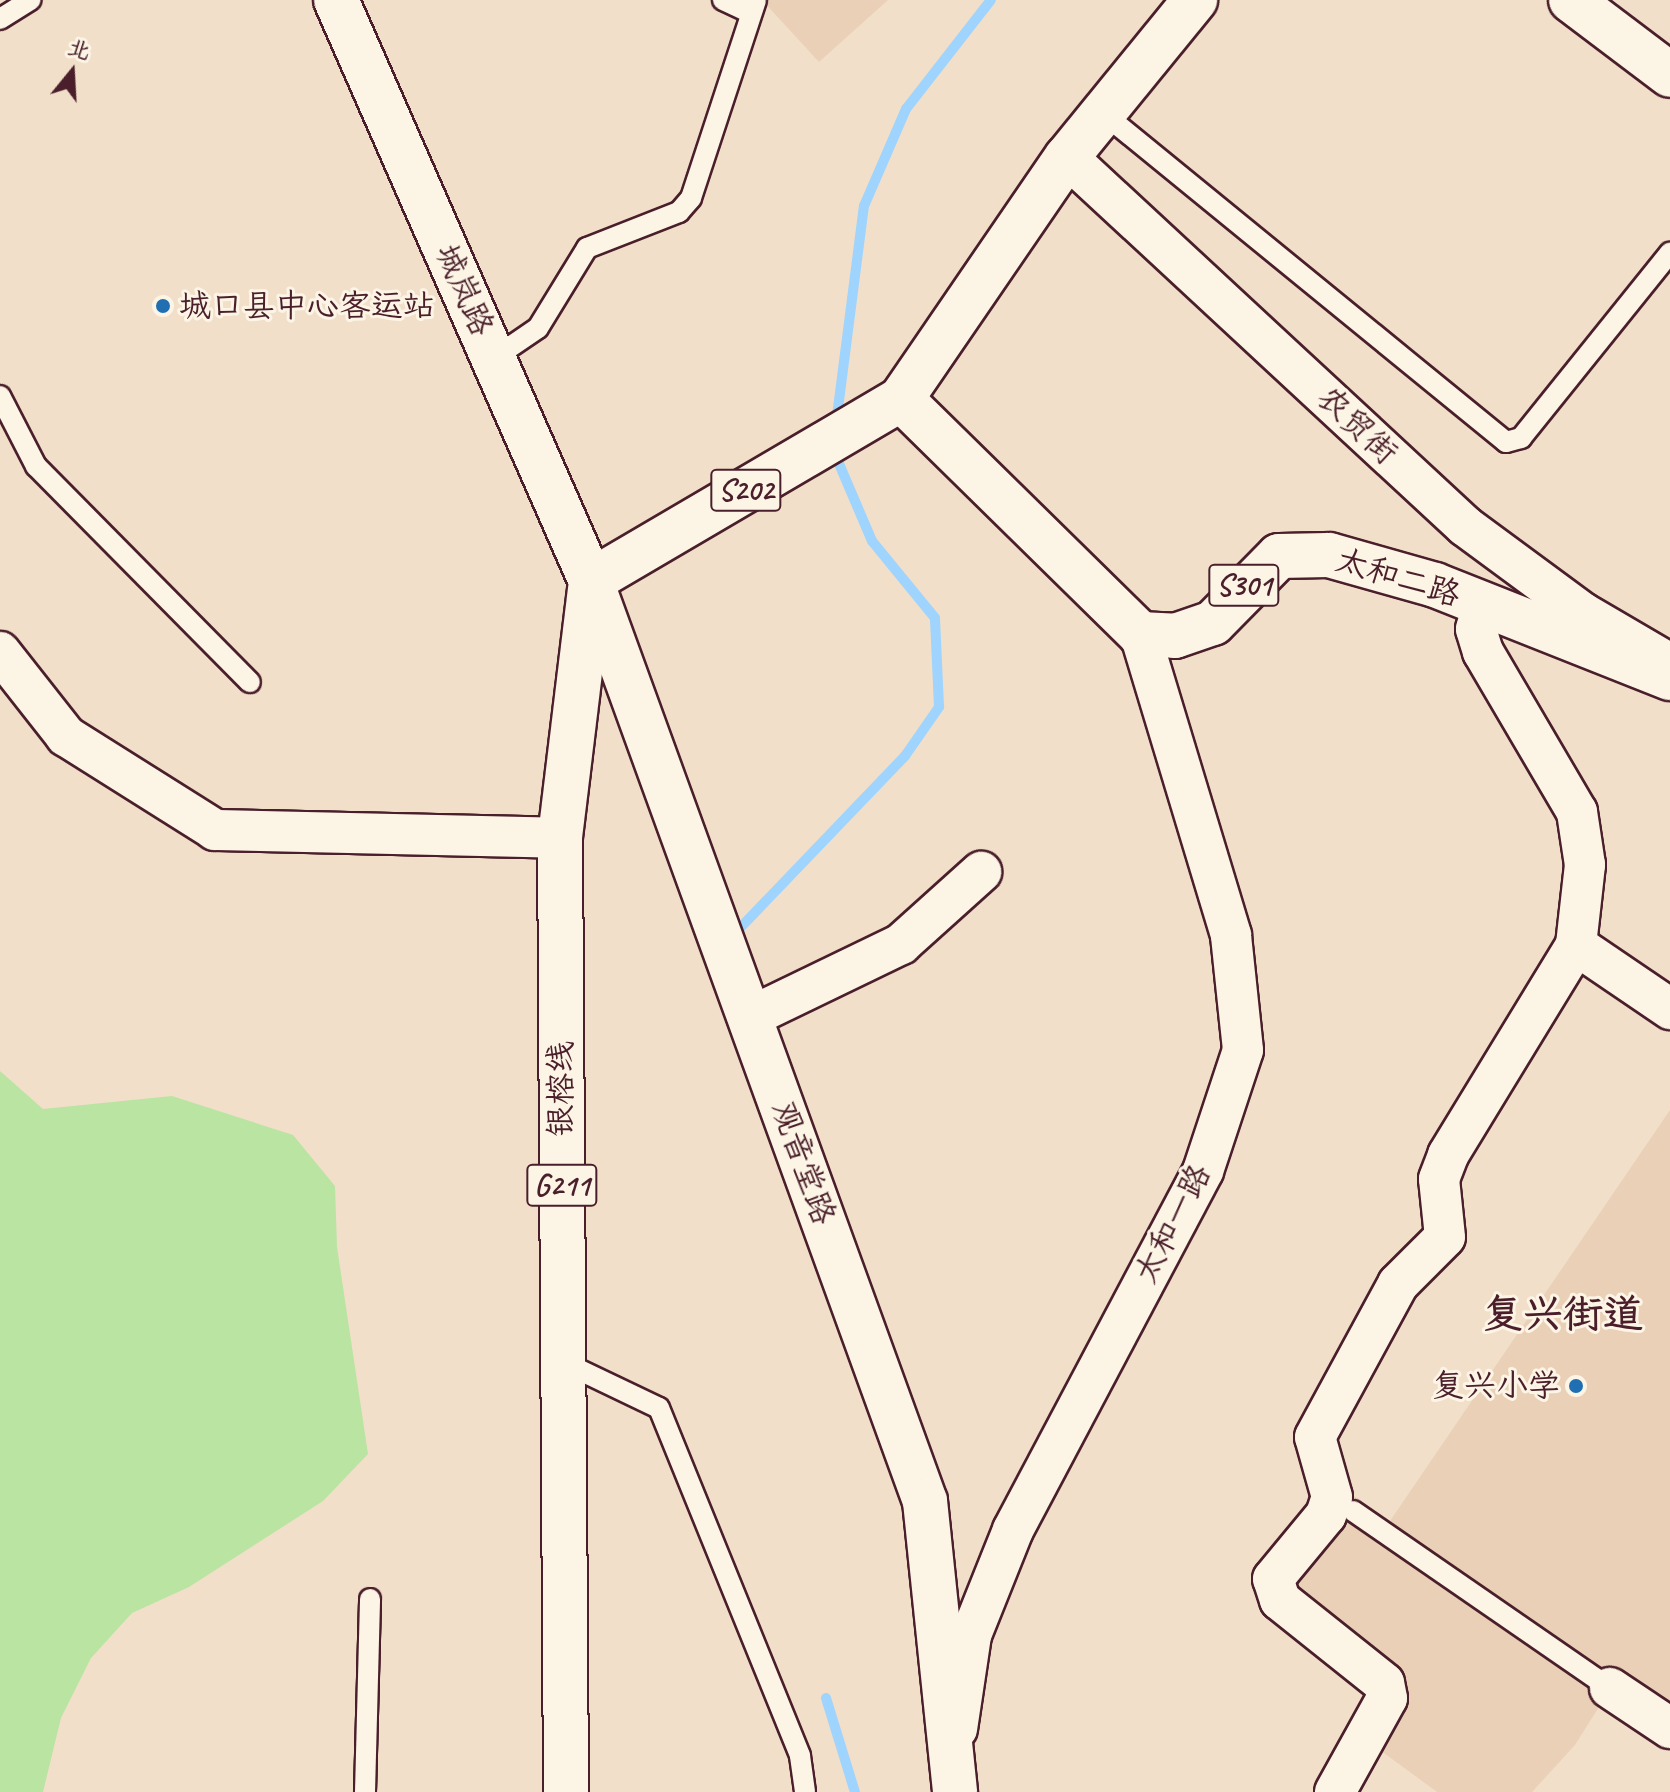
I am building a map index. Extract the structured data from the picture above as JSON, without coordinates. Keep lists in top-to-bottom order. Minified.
{"streets":{"main road":["城岚路","S202","太和二路","S301","银榕线","观音堂路","G211"],"street":["农贸街","太和一路"]},"crossings":[["城岚路","S202"],["城岚路","银榕线"],["城岚路","观音堂路"],["S202","银榕线"],["S202","观音堂路"],["太和二路","太和一路"],["银榕线","观音堂路"],["观音堂路","太和一路"]],"districts":["复兴街道"],"places":["城口县中心客运站","复兴小学"],"north":"top"}
